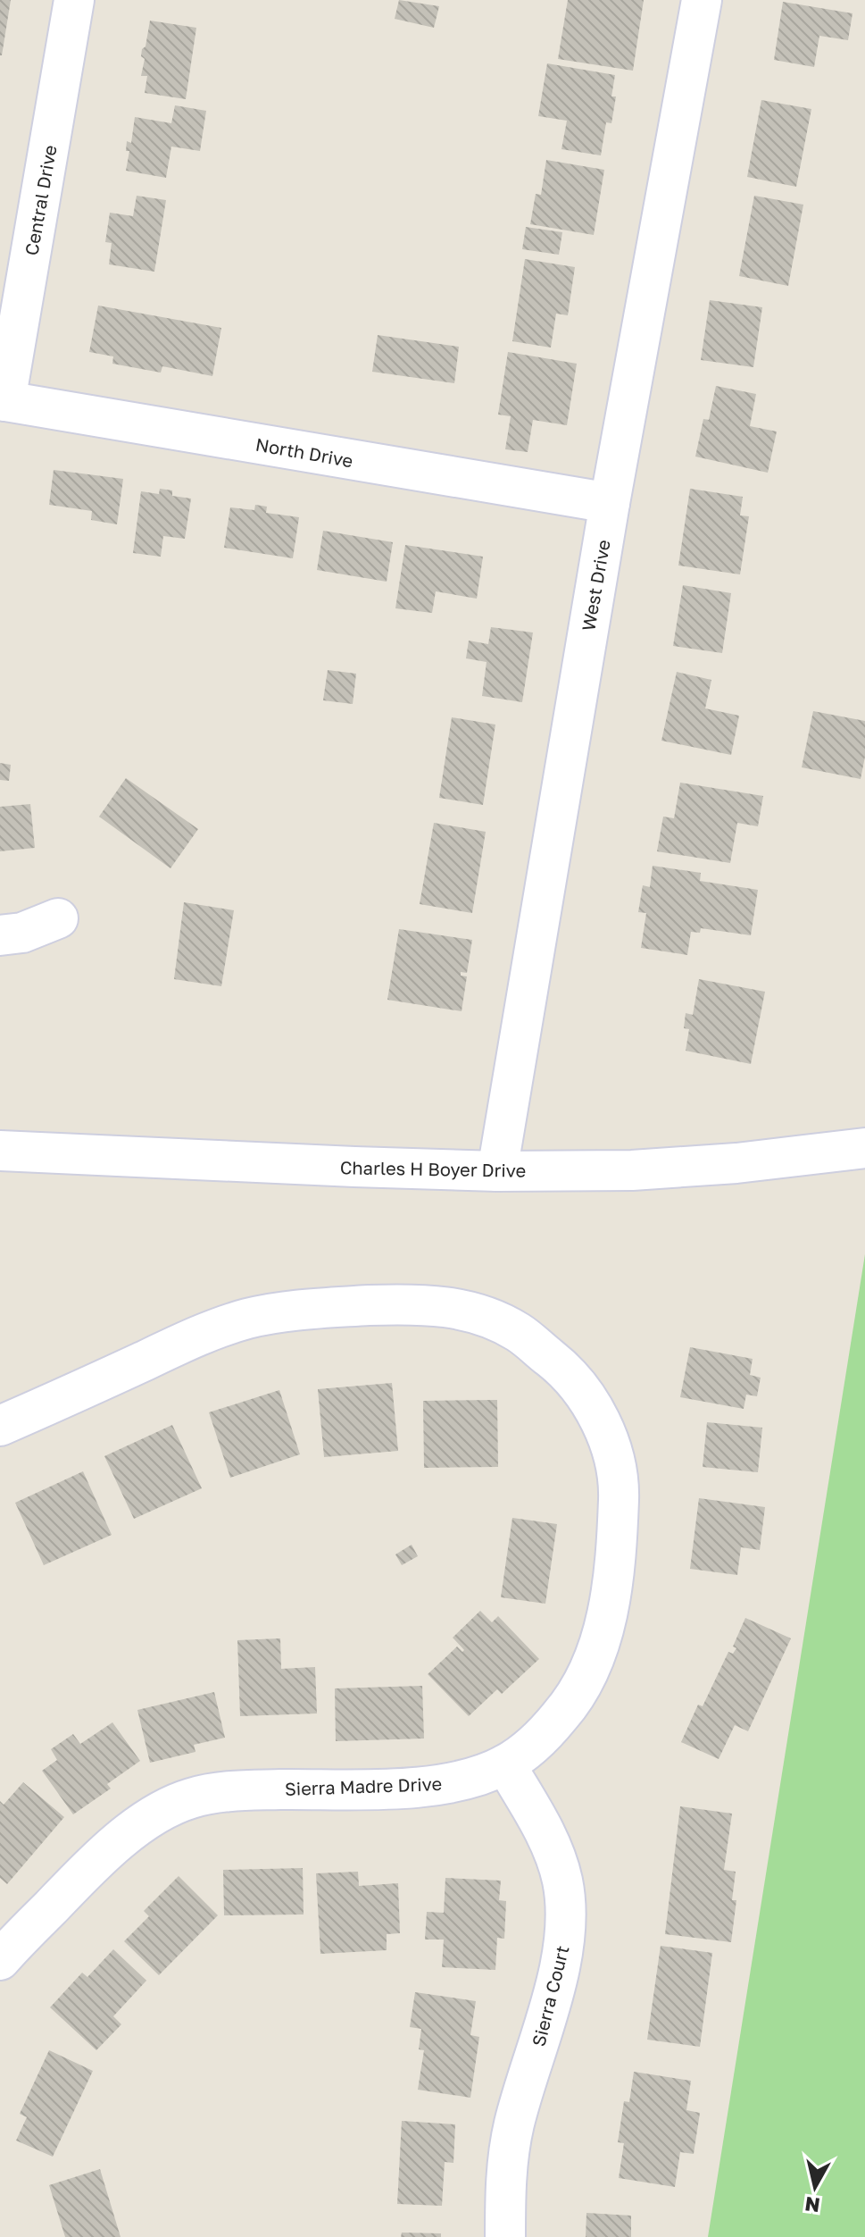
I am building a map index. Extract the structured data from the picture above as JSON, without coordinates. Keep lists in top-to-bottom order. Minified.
{"streets":{"street":["Central Drive","North Drive","West Drive","Charles H Boyer Drive","Sierra Madre Drive","Sierra Court"]},"crossings":[["Central Drive","North Drive"],["North Drive","West Drive"],["West Drive","Charles H Boyer Drive"],["Sierra Madre Drive","Sierra Court"]],"north":"bottom"}
